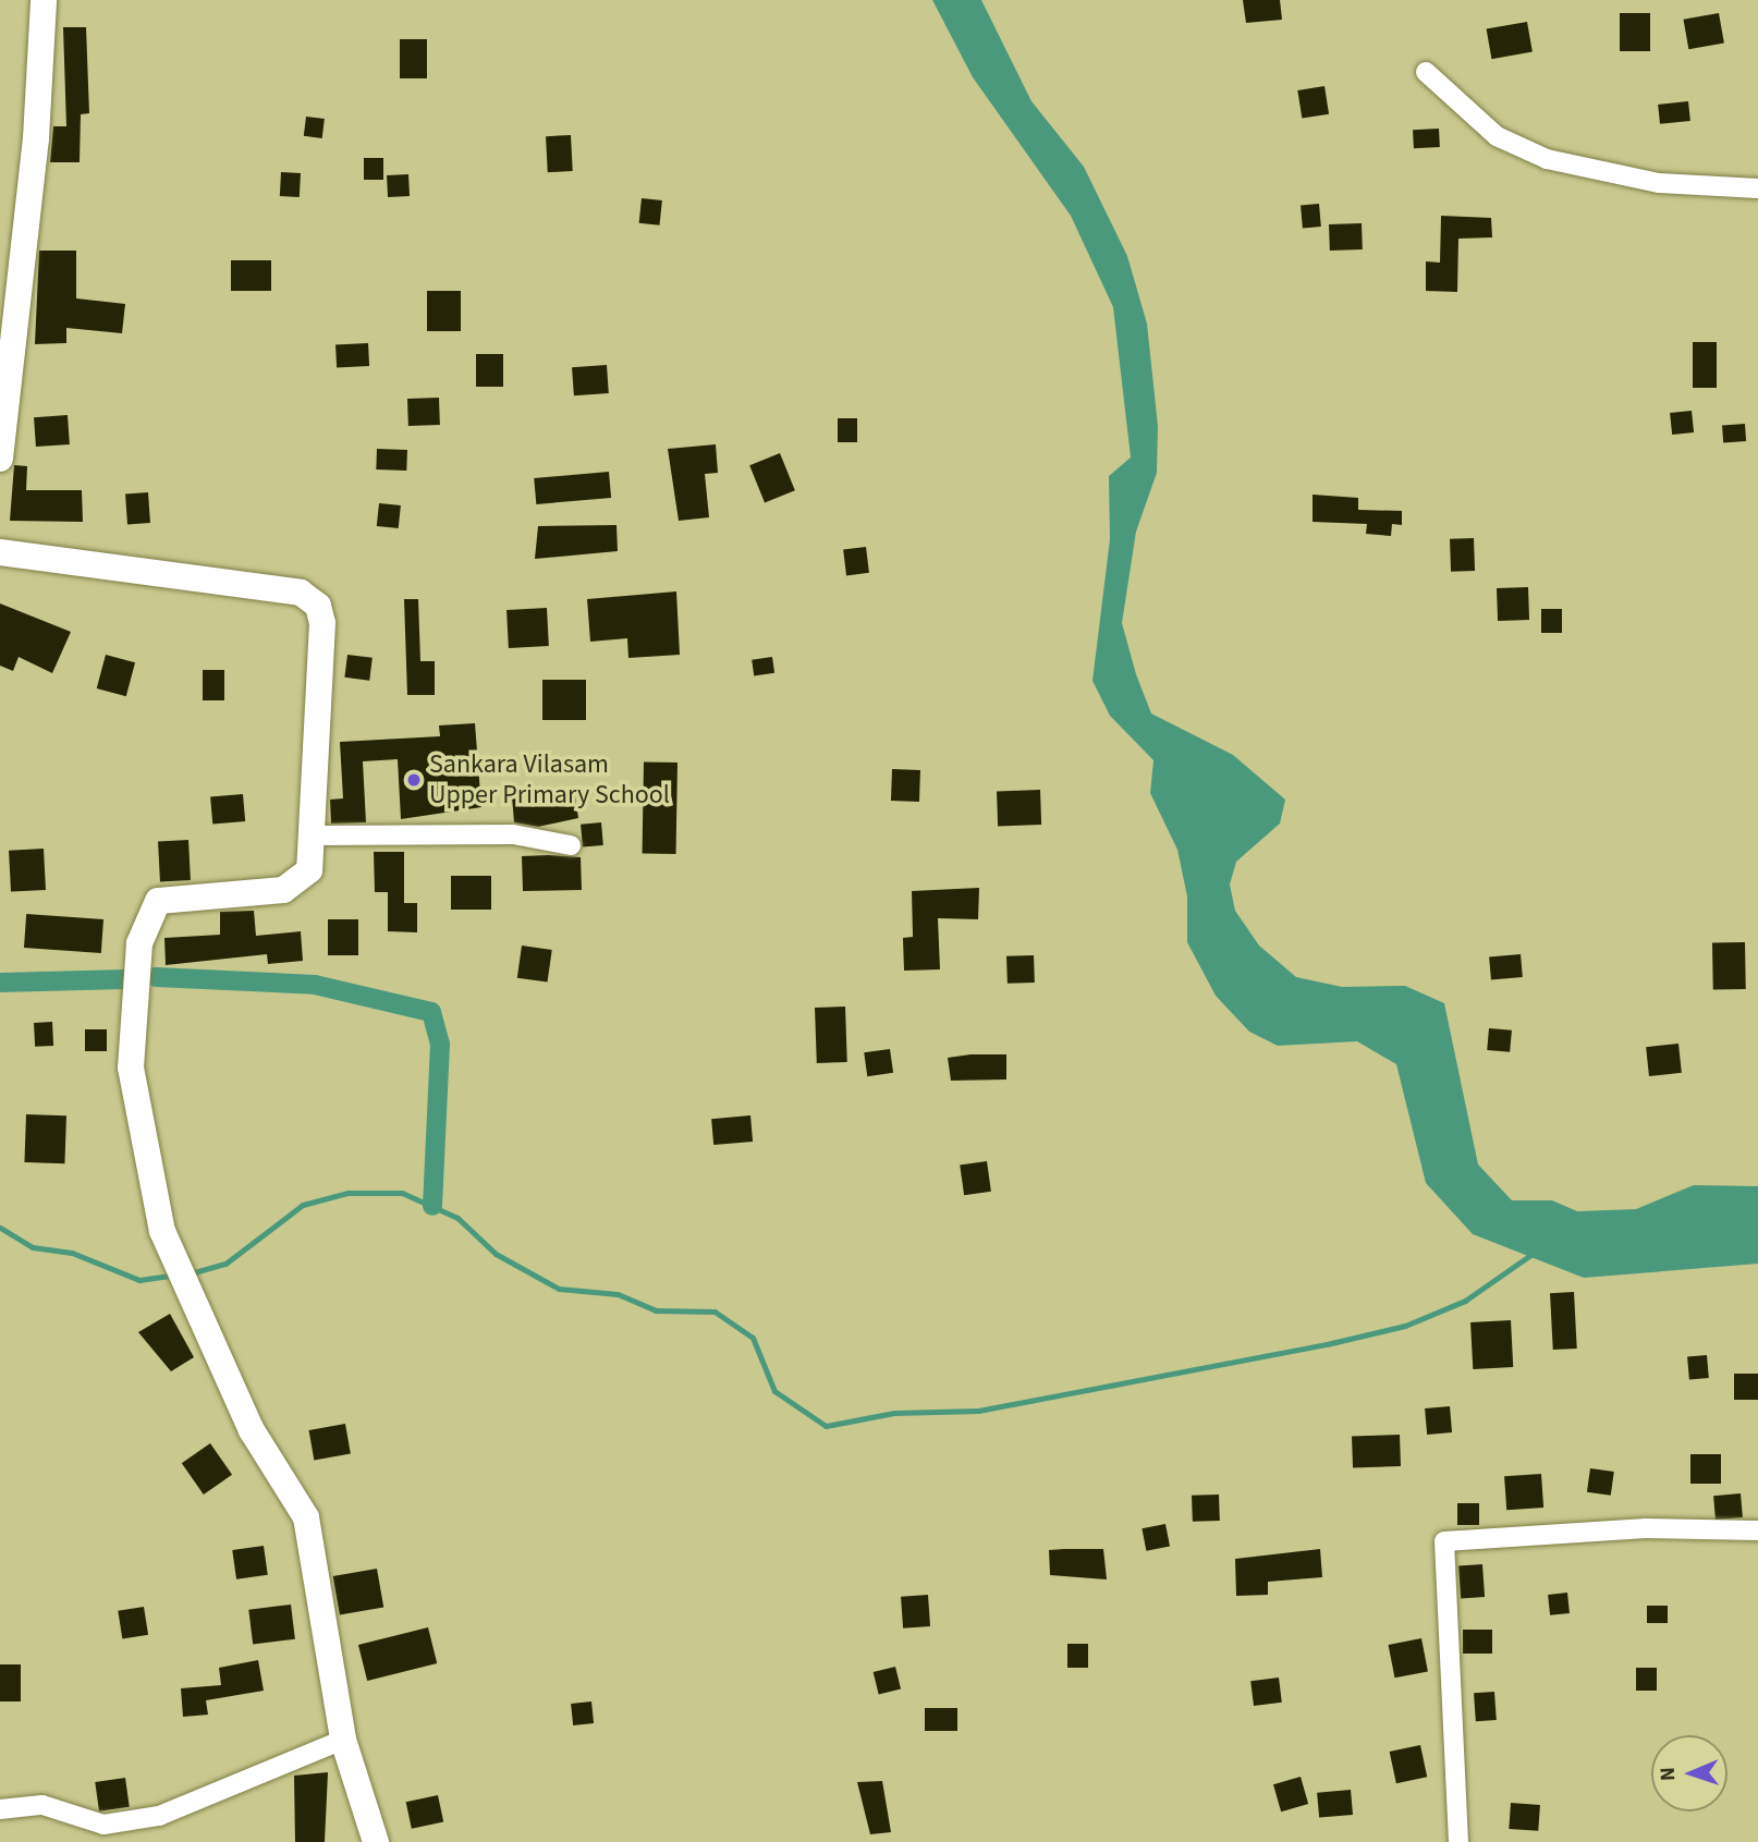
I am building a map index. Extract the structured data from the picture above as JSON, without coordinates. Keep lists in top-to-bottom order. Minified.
{"places":["Sankara Vilasam Upper Primary School"],"north":"left"}
